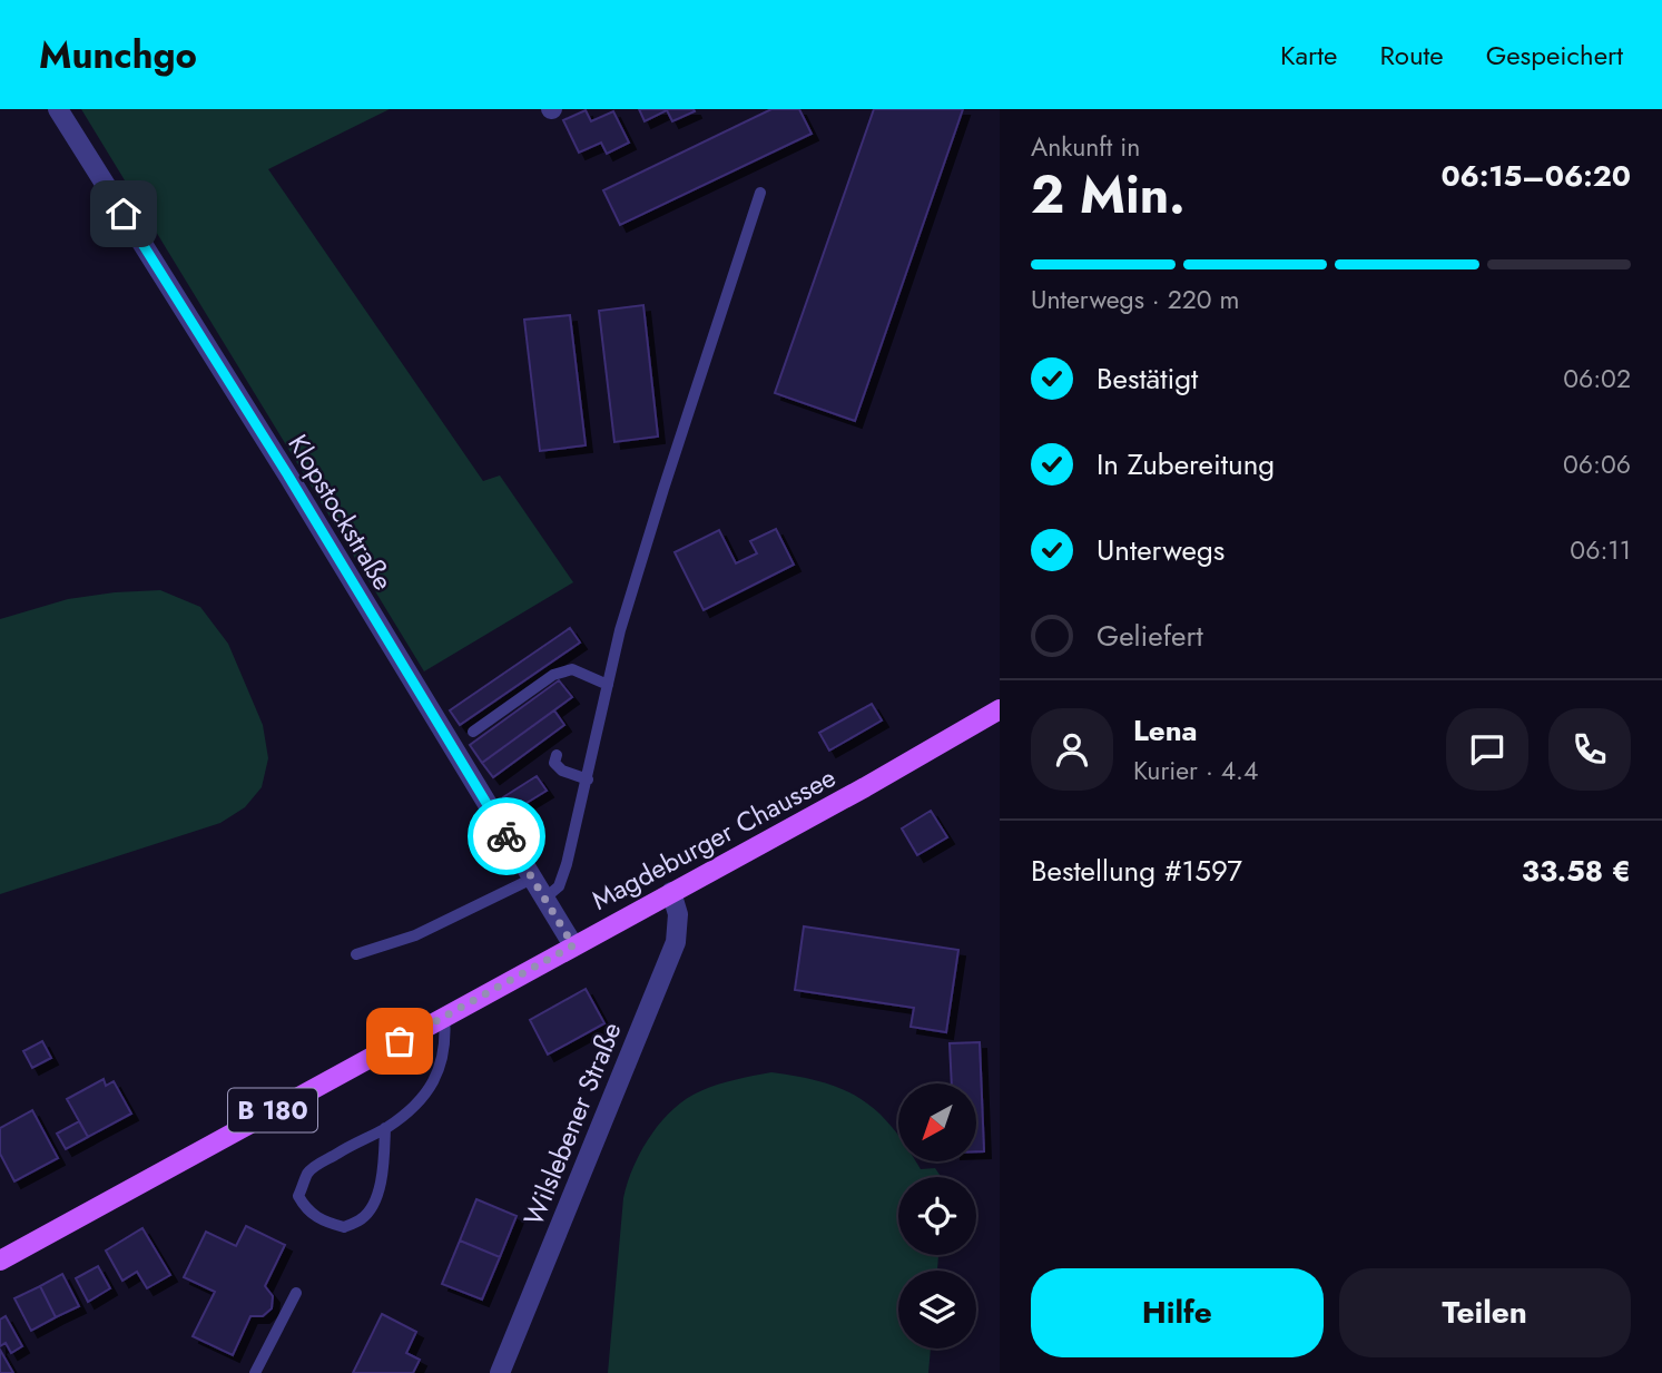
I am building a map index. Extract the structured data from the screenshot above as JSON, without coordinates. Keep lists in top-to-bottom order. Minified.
{"streets":{"main road":["Magdeburger Chaussee","B 180"],"street":["Klopstockstraße","Wilslebener Straße"]},"crossings":[["Klopstockstraße","Magdeburger Chaussee"],["Magdeburger Chaussee","Wilslebener Straße"]],"north":"bottom left","page":{"header":"Munchgo","nav":["Karte","Route","Gespeichert"],"heading":["2 Min.","Ankunft in","06:15–06:20"],"panel":["Lena","Kurier · 4.4","Bestellung #1597","33.58 €"],"bar":"Unterwegs · 220 m","list":[["Bestätigt","06:02"],["In Zubereitung","06:06"],["Unterwegs","06:11"],"Geliefert"],"buttons":["Hilfe","Teilen"]}}
